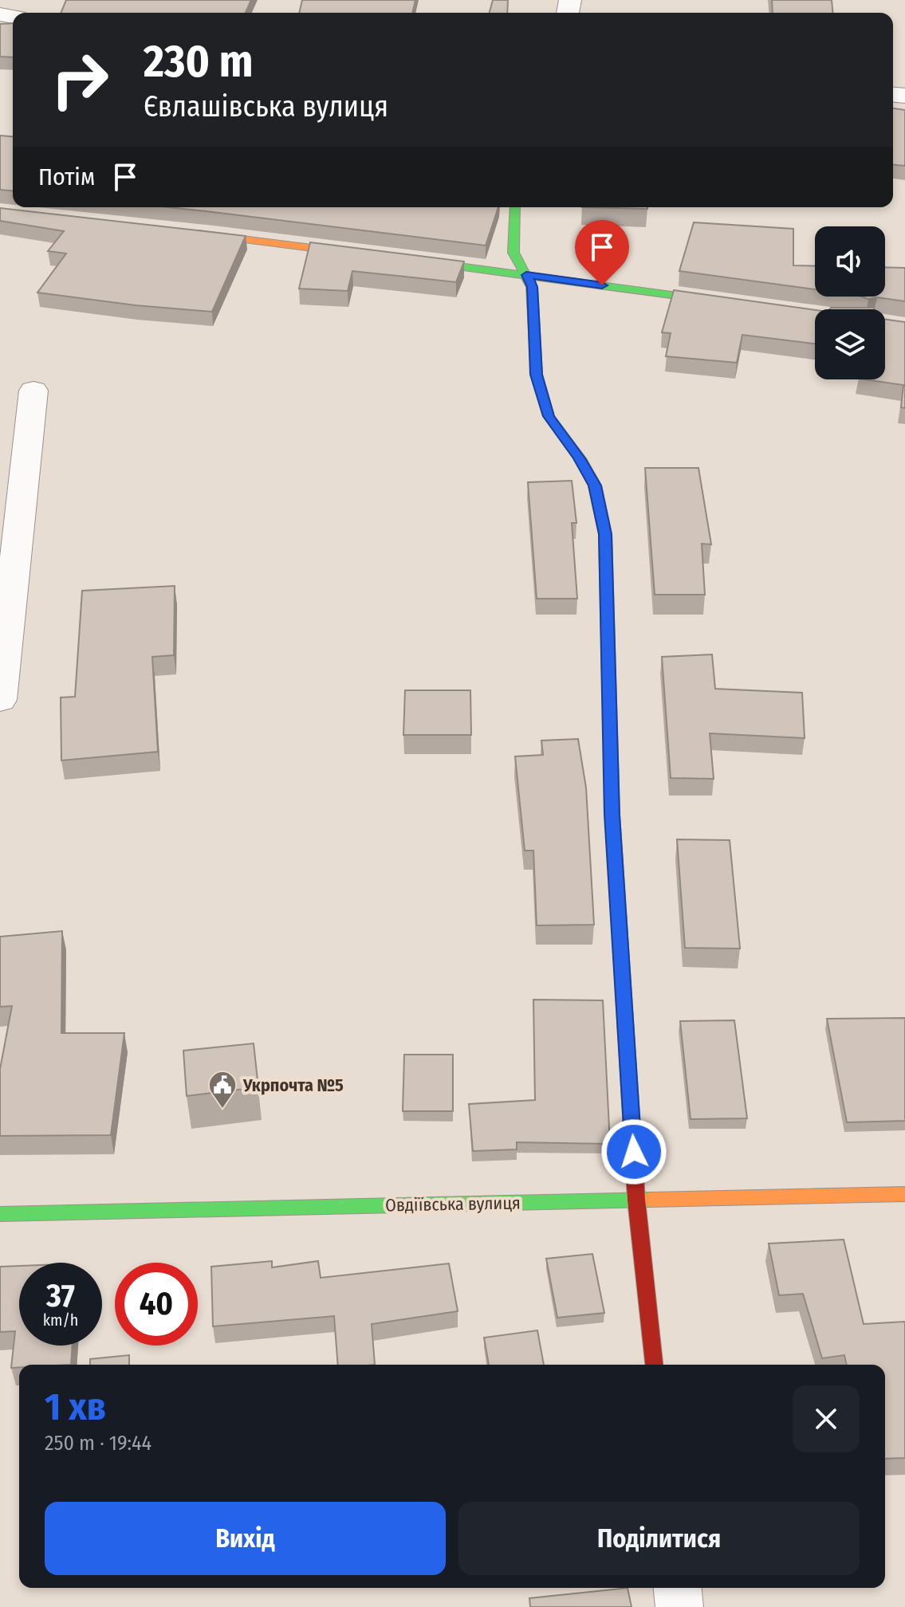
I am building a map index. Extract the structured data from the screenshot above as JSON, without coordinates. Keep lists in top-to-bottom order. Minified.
{"streets":{"street":["Овдіївська вулиця"]},"places":{"public building":["Укрпочта №5"]},"page":{"turn":["230 m","Євлашівська вулиця"],"then":"Потім","speed":"37 km/h","limit":"40","heading":["1 хв","250 m · 19:44"],"buttons":["Вихід","Поділитися"]}}
